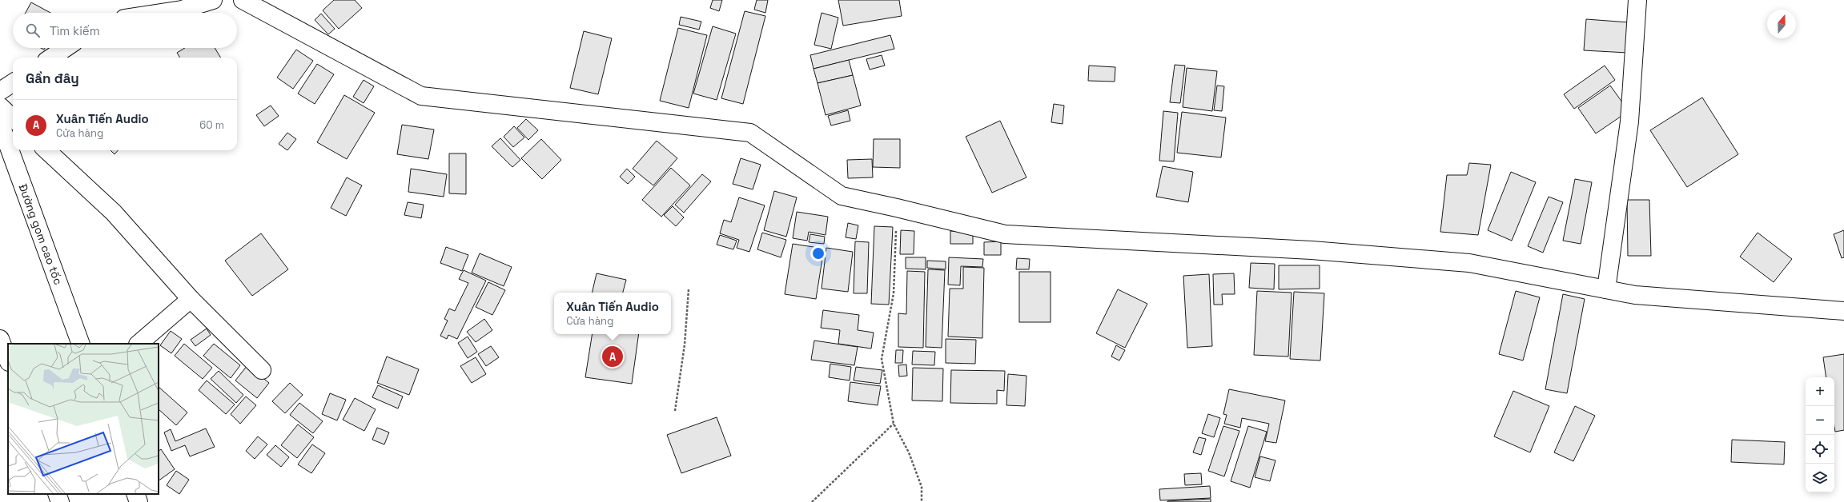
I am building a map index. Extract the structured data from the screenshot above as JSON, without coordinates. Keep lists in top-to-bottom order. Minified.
{"streets":{"main road":["Đường gom cao tốc"]},"north":"top","page":{"search":"Tìm kiếm","heading":"Gần đây","list":[{"mark":"A","name":"Xuân Tiến Audio","note":"Cửa hàng","value":"60 m"}],"popup":["Xuân Tiến Audio","Cửa hàng"],"pins":"A","map_buttons":["+","−"]}}
